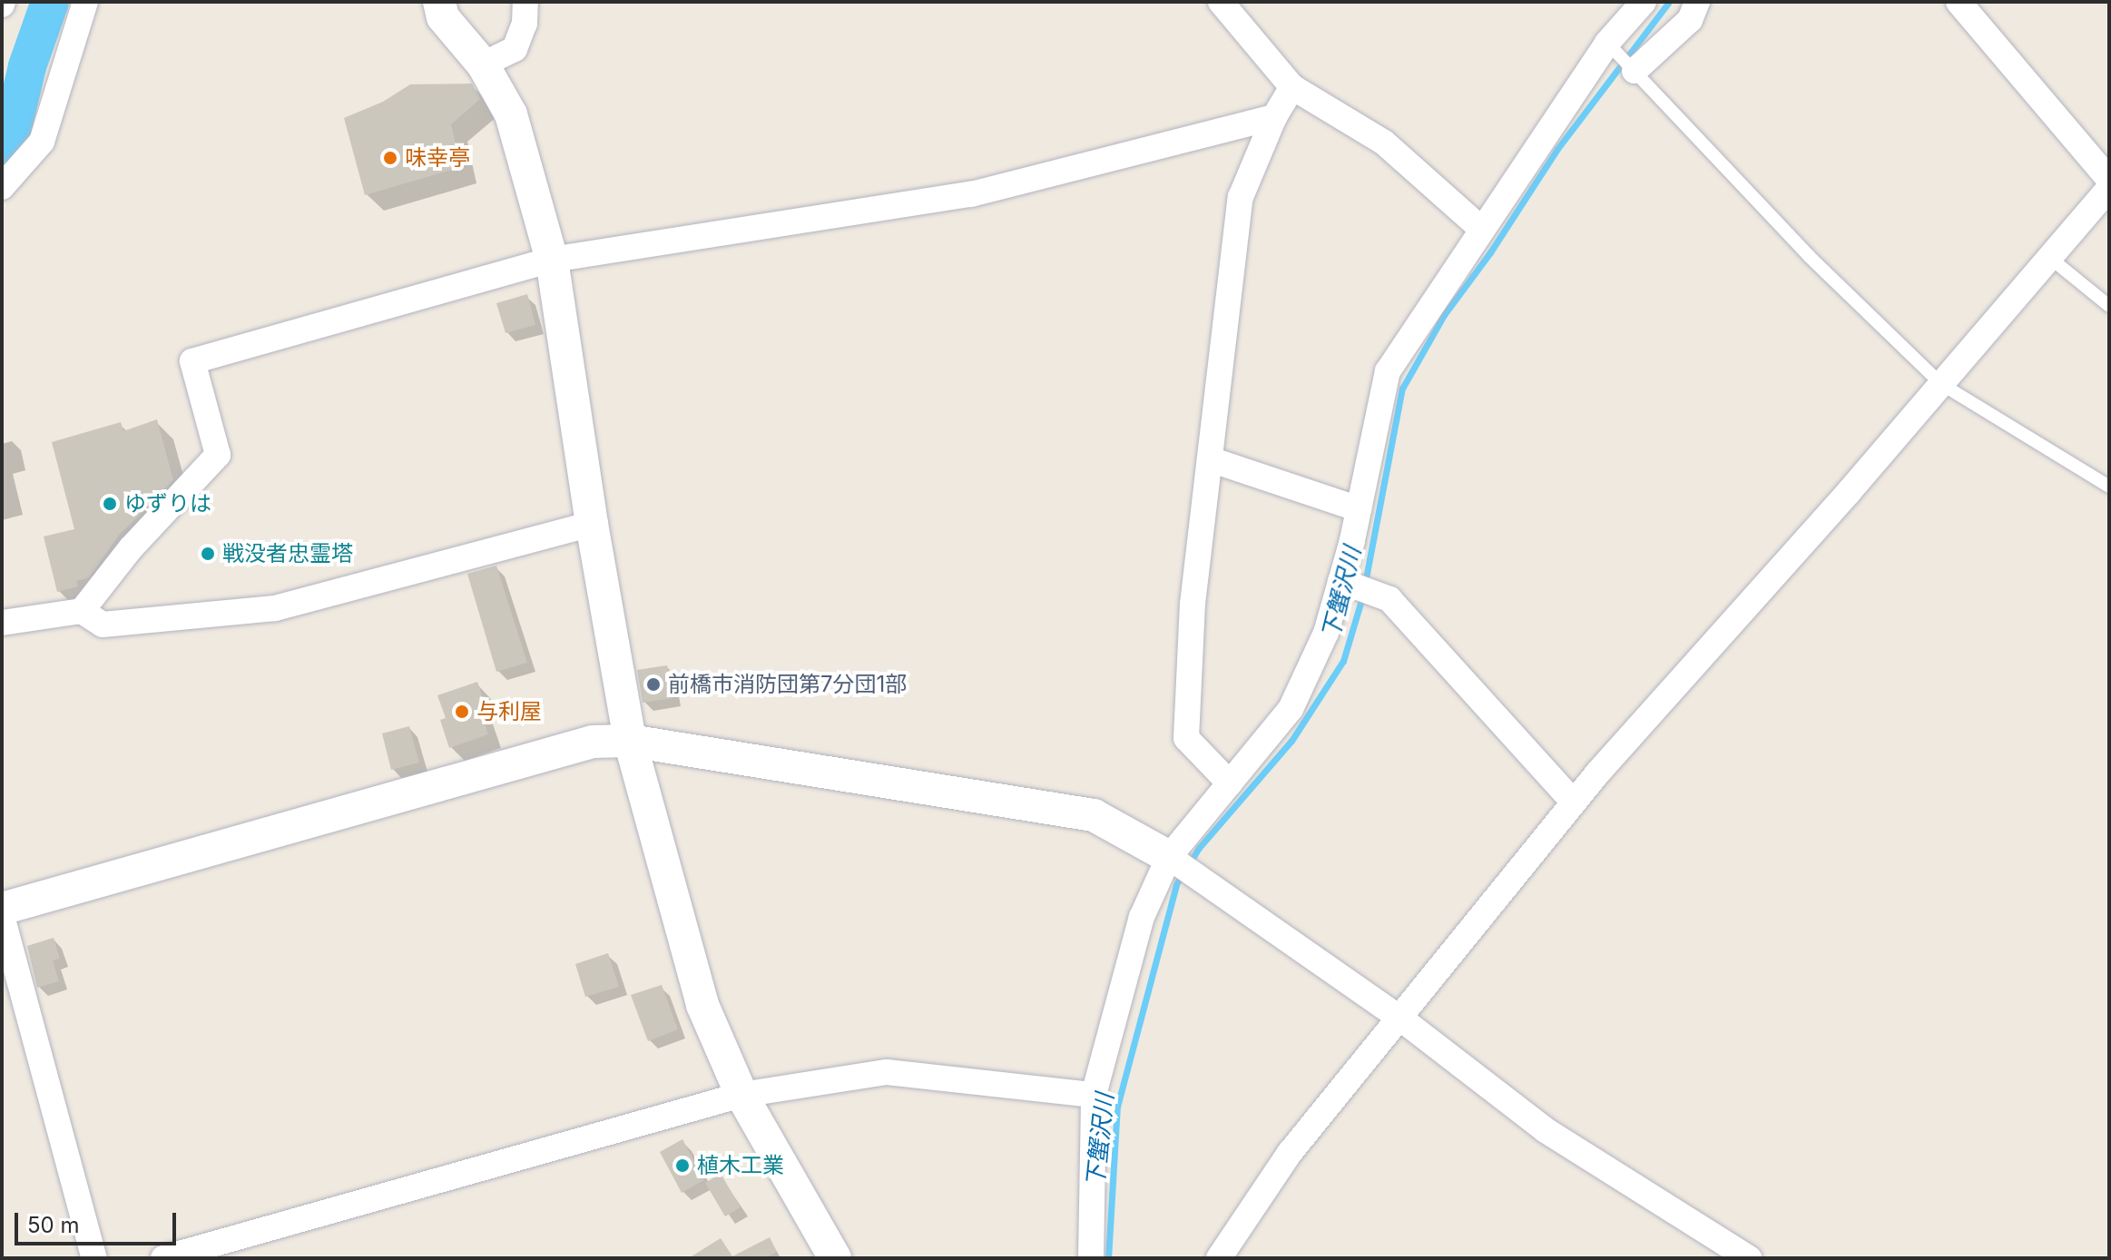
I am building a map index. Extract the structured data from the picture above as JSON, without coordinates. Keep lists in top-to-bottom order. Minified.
{"water":["下蟹沢川"],"places":["味幸亭","ゆずりは","戦没者忠霊塔","前橋市消防団第7分団1部","与利屋","植木工業"],"scale_bar":"50 m"}
